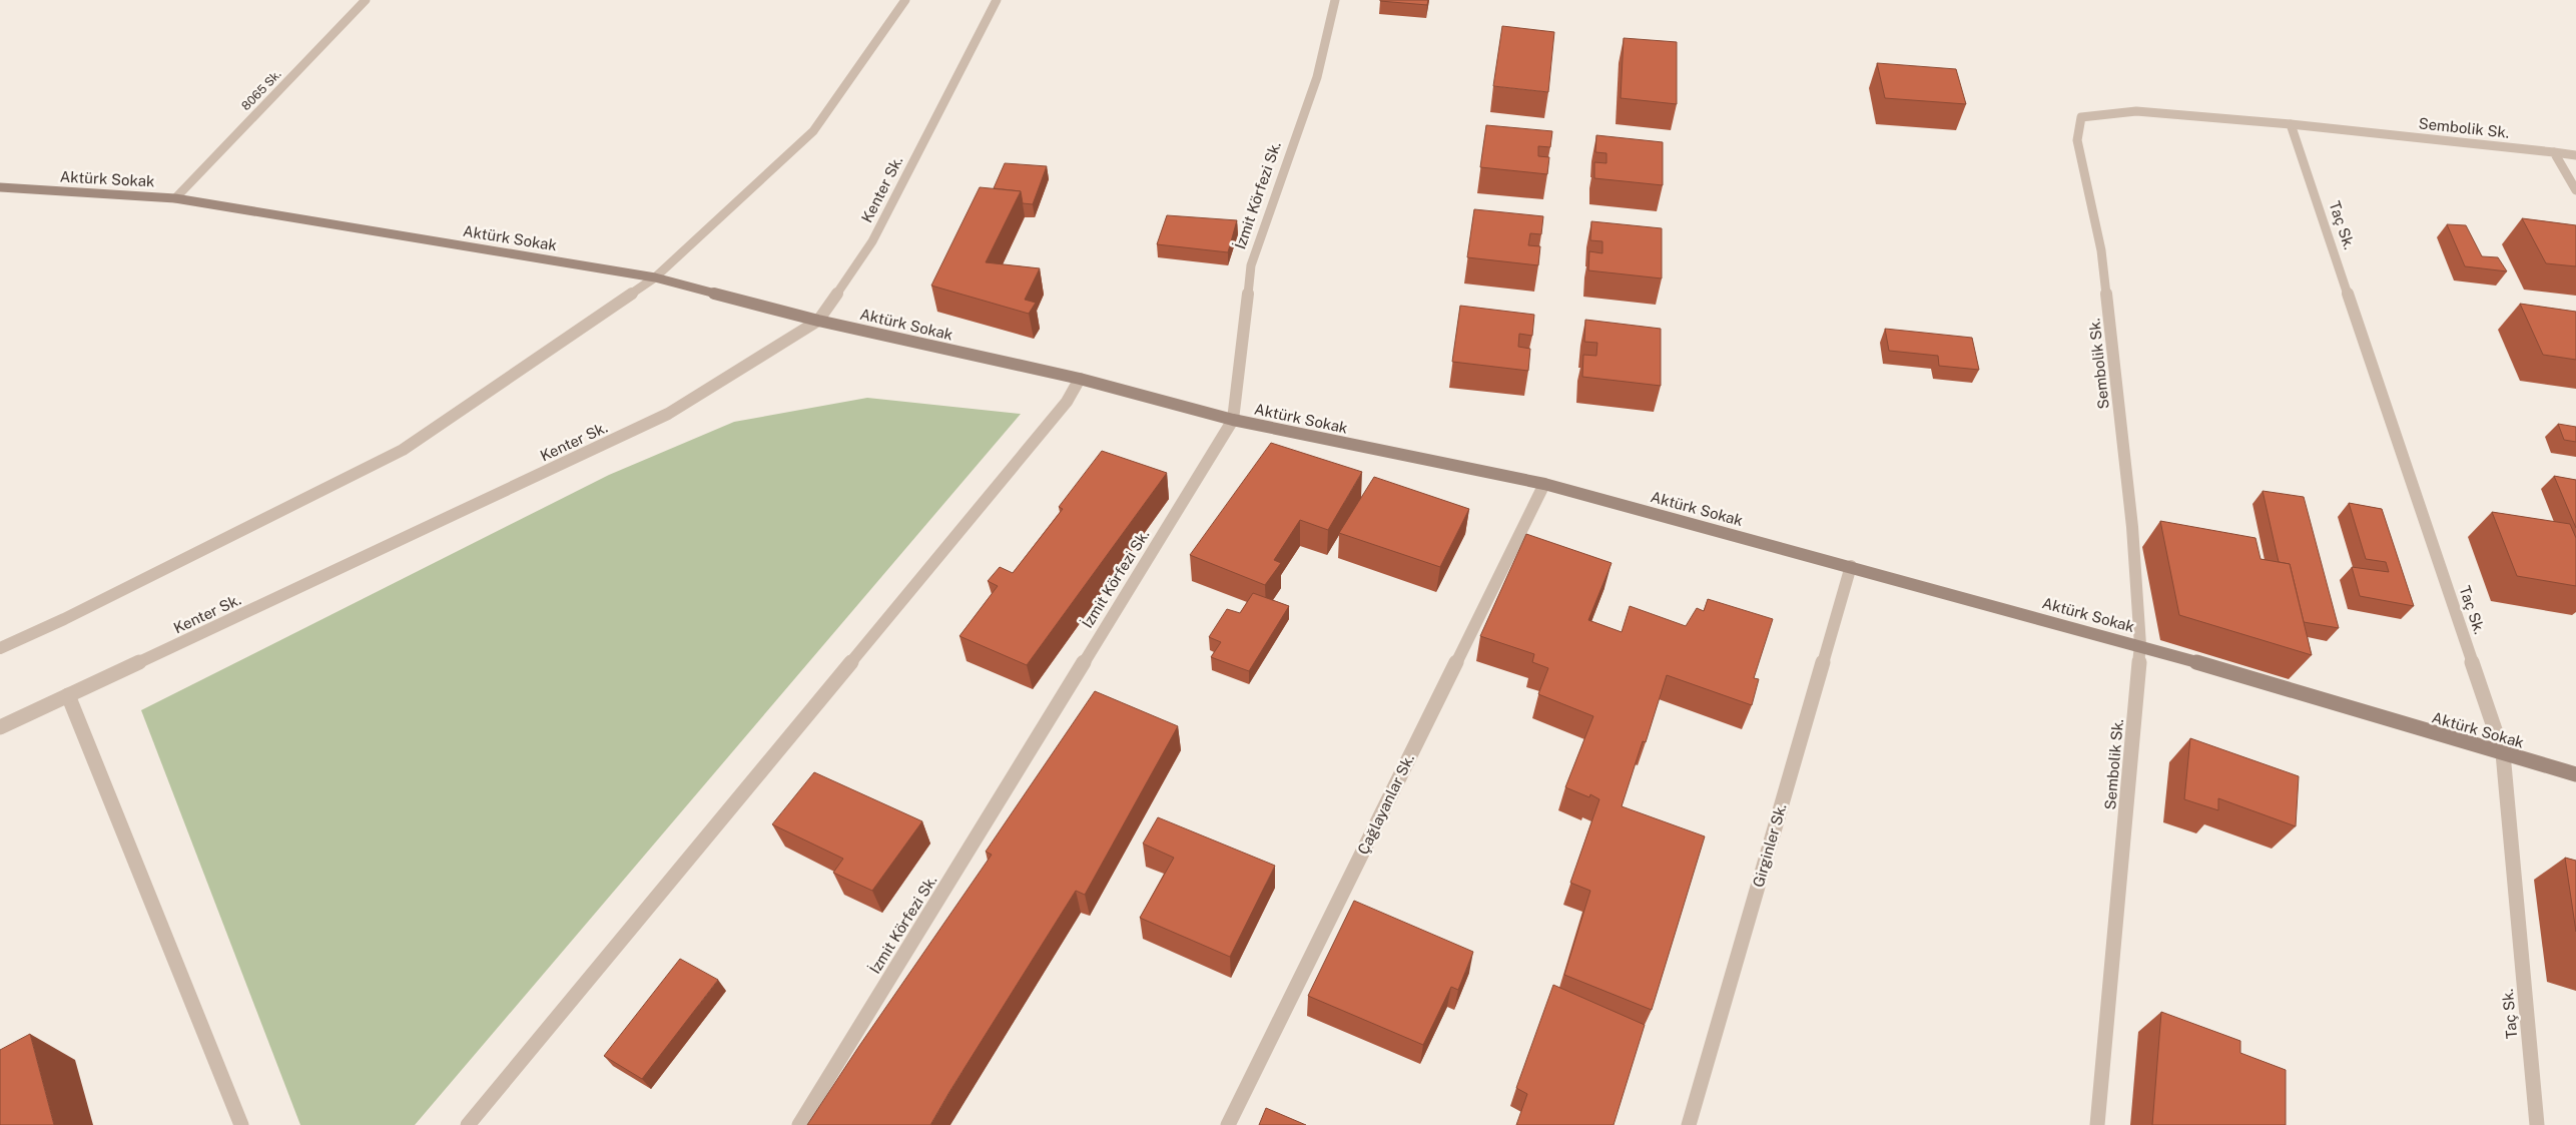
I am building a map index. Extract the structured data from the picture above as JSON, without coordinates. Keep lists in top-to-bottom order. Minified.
{"streets":{"street":["8065 Sk.","Sembolik Sk.","Aktürk Sokak","Kenter Sk.","İzmit Körfezi Sk.","Taç Sk.","Çağlayanlar Sk.","Girginler Sk."]},"crossings":[["8065 Sk.","Aktürk Sokak"],["Sembolik Sk.","Aktürk Sokak"],["Sembolik Sk.","Taç Sk."],["Aktürk Sokak","Kenter Sk."],["Aktürk Sokak","İzmit Körfezi Sk."],["Aktürk Sokak","Taç Sk."],["Aktürk Sokak","Çağlayanlar Sk."],["Aktürk Sokak","Girginler Sk."]]}
